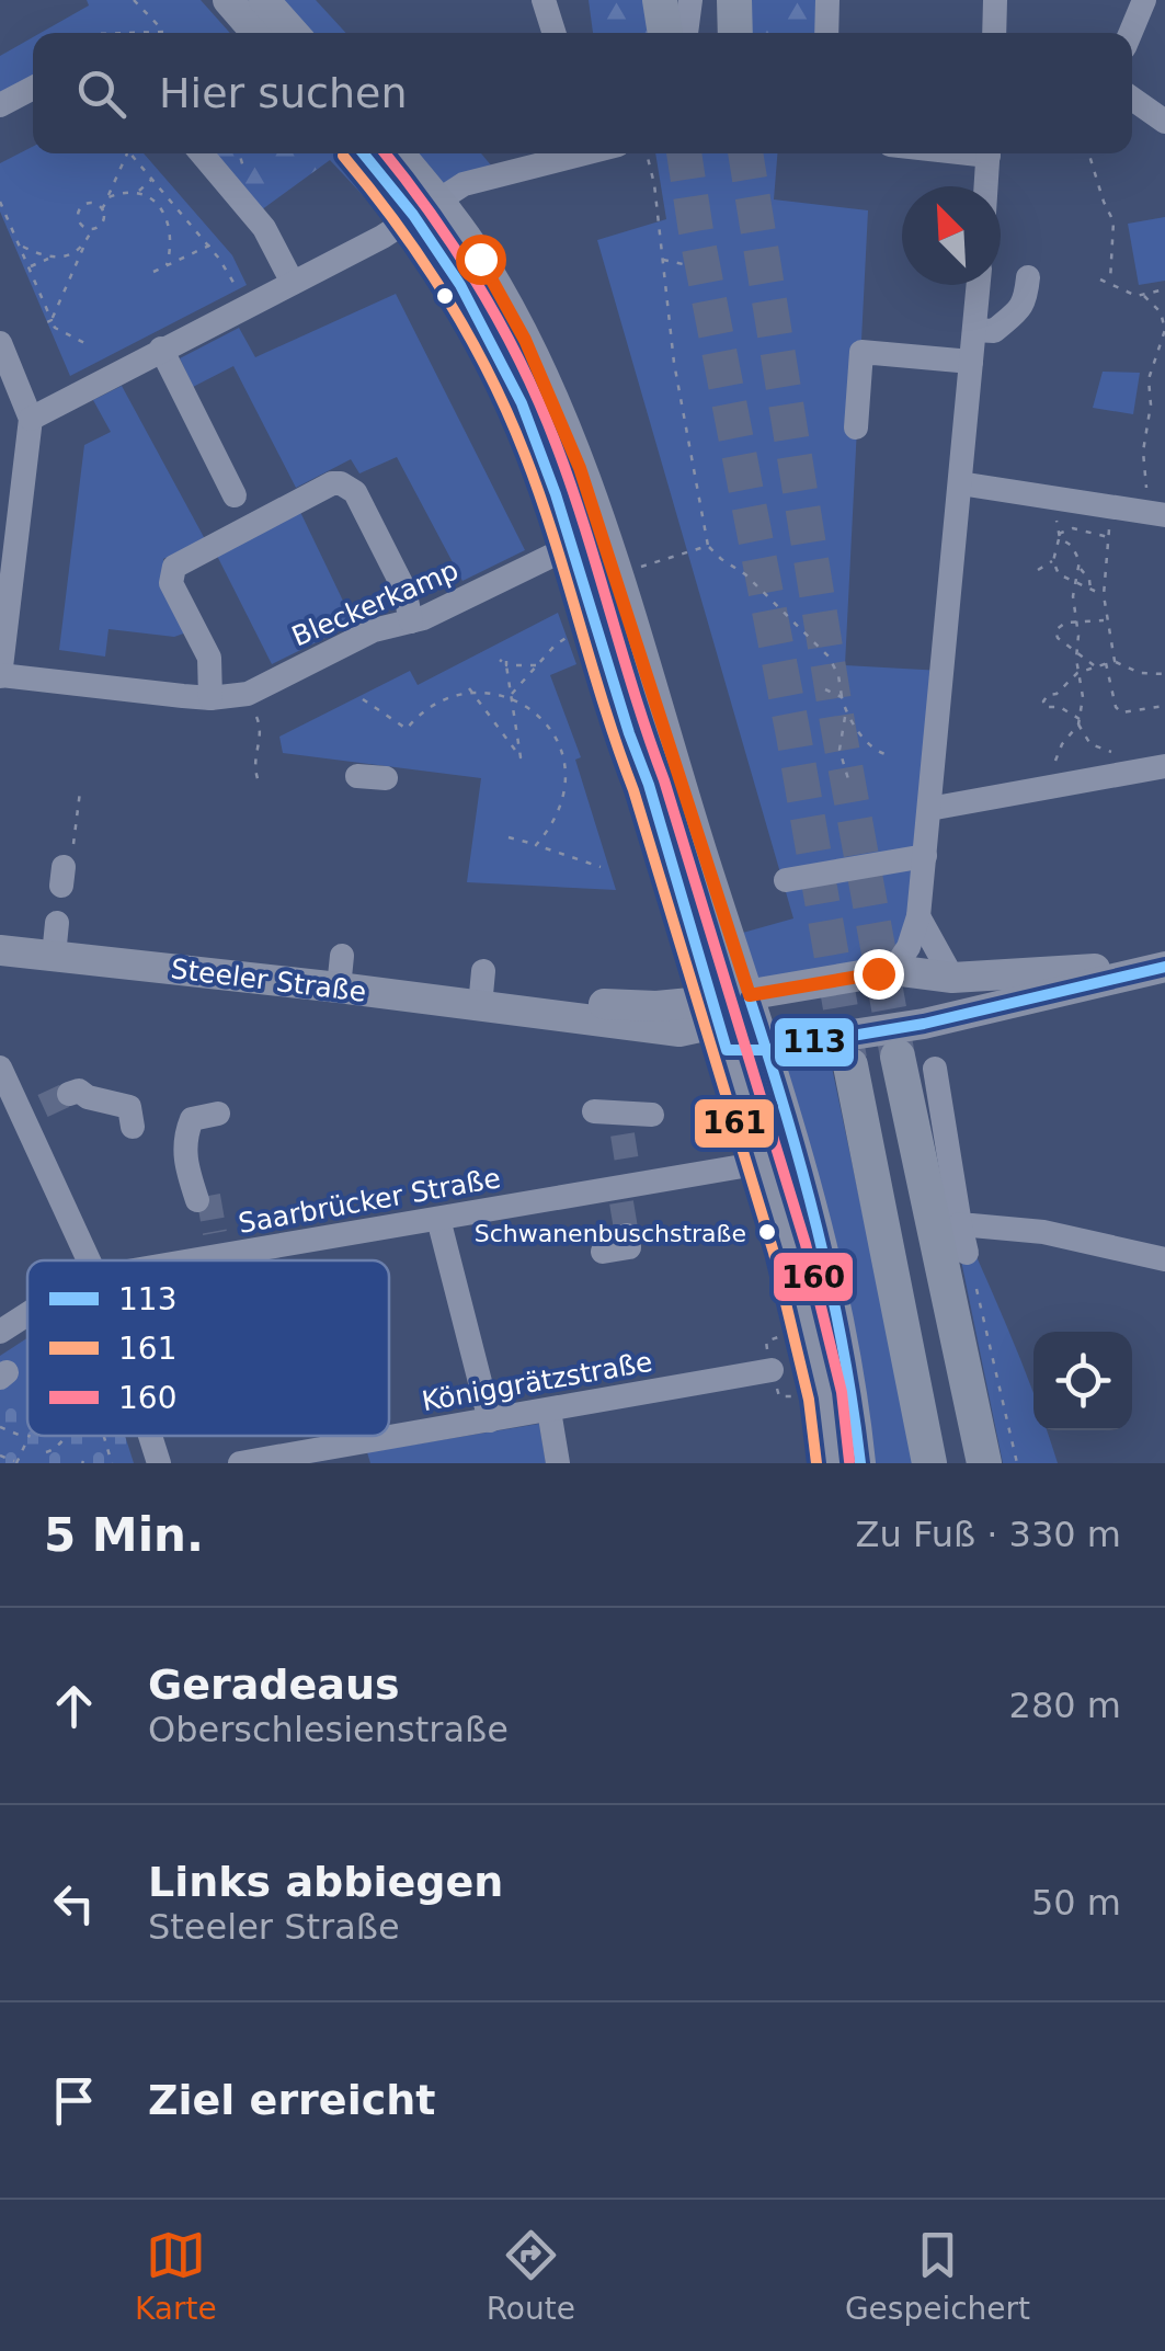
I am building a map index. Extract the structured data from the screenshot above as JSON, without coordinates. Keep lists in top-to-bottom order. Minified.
{"streets":{"main road":["Steeler Straße"],"street":["Bleckerkamp","Saarbrücker Straße","Königgrätzstraße"]},"places":["Schwanenbuschstraße"],"lines":["transit line 113","transit line 160","transit line 161"],"legend":["113","161","160"],"north":"top left","page":{"search":"Hier suchen","heading":["5 Min.","Zu Fuß · 330 m"],"list":[["Geradeaus","Oberschlesienstraße","280 m"],["Links abbiegen","Steeler Straße","50 m"],"Ziel erreicht"],"nav":["Karte","Route","Gespeichert"]}}
